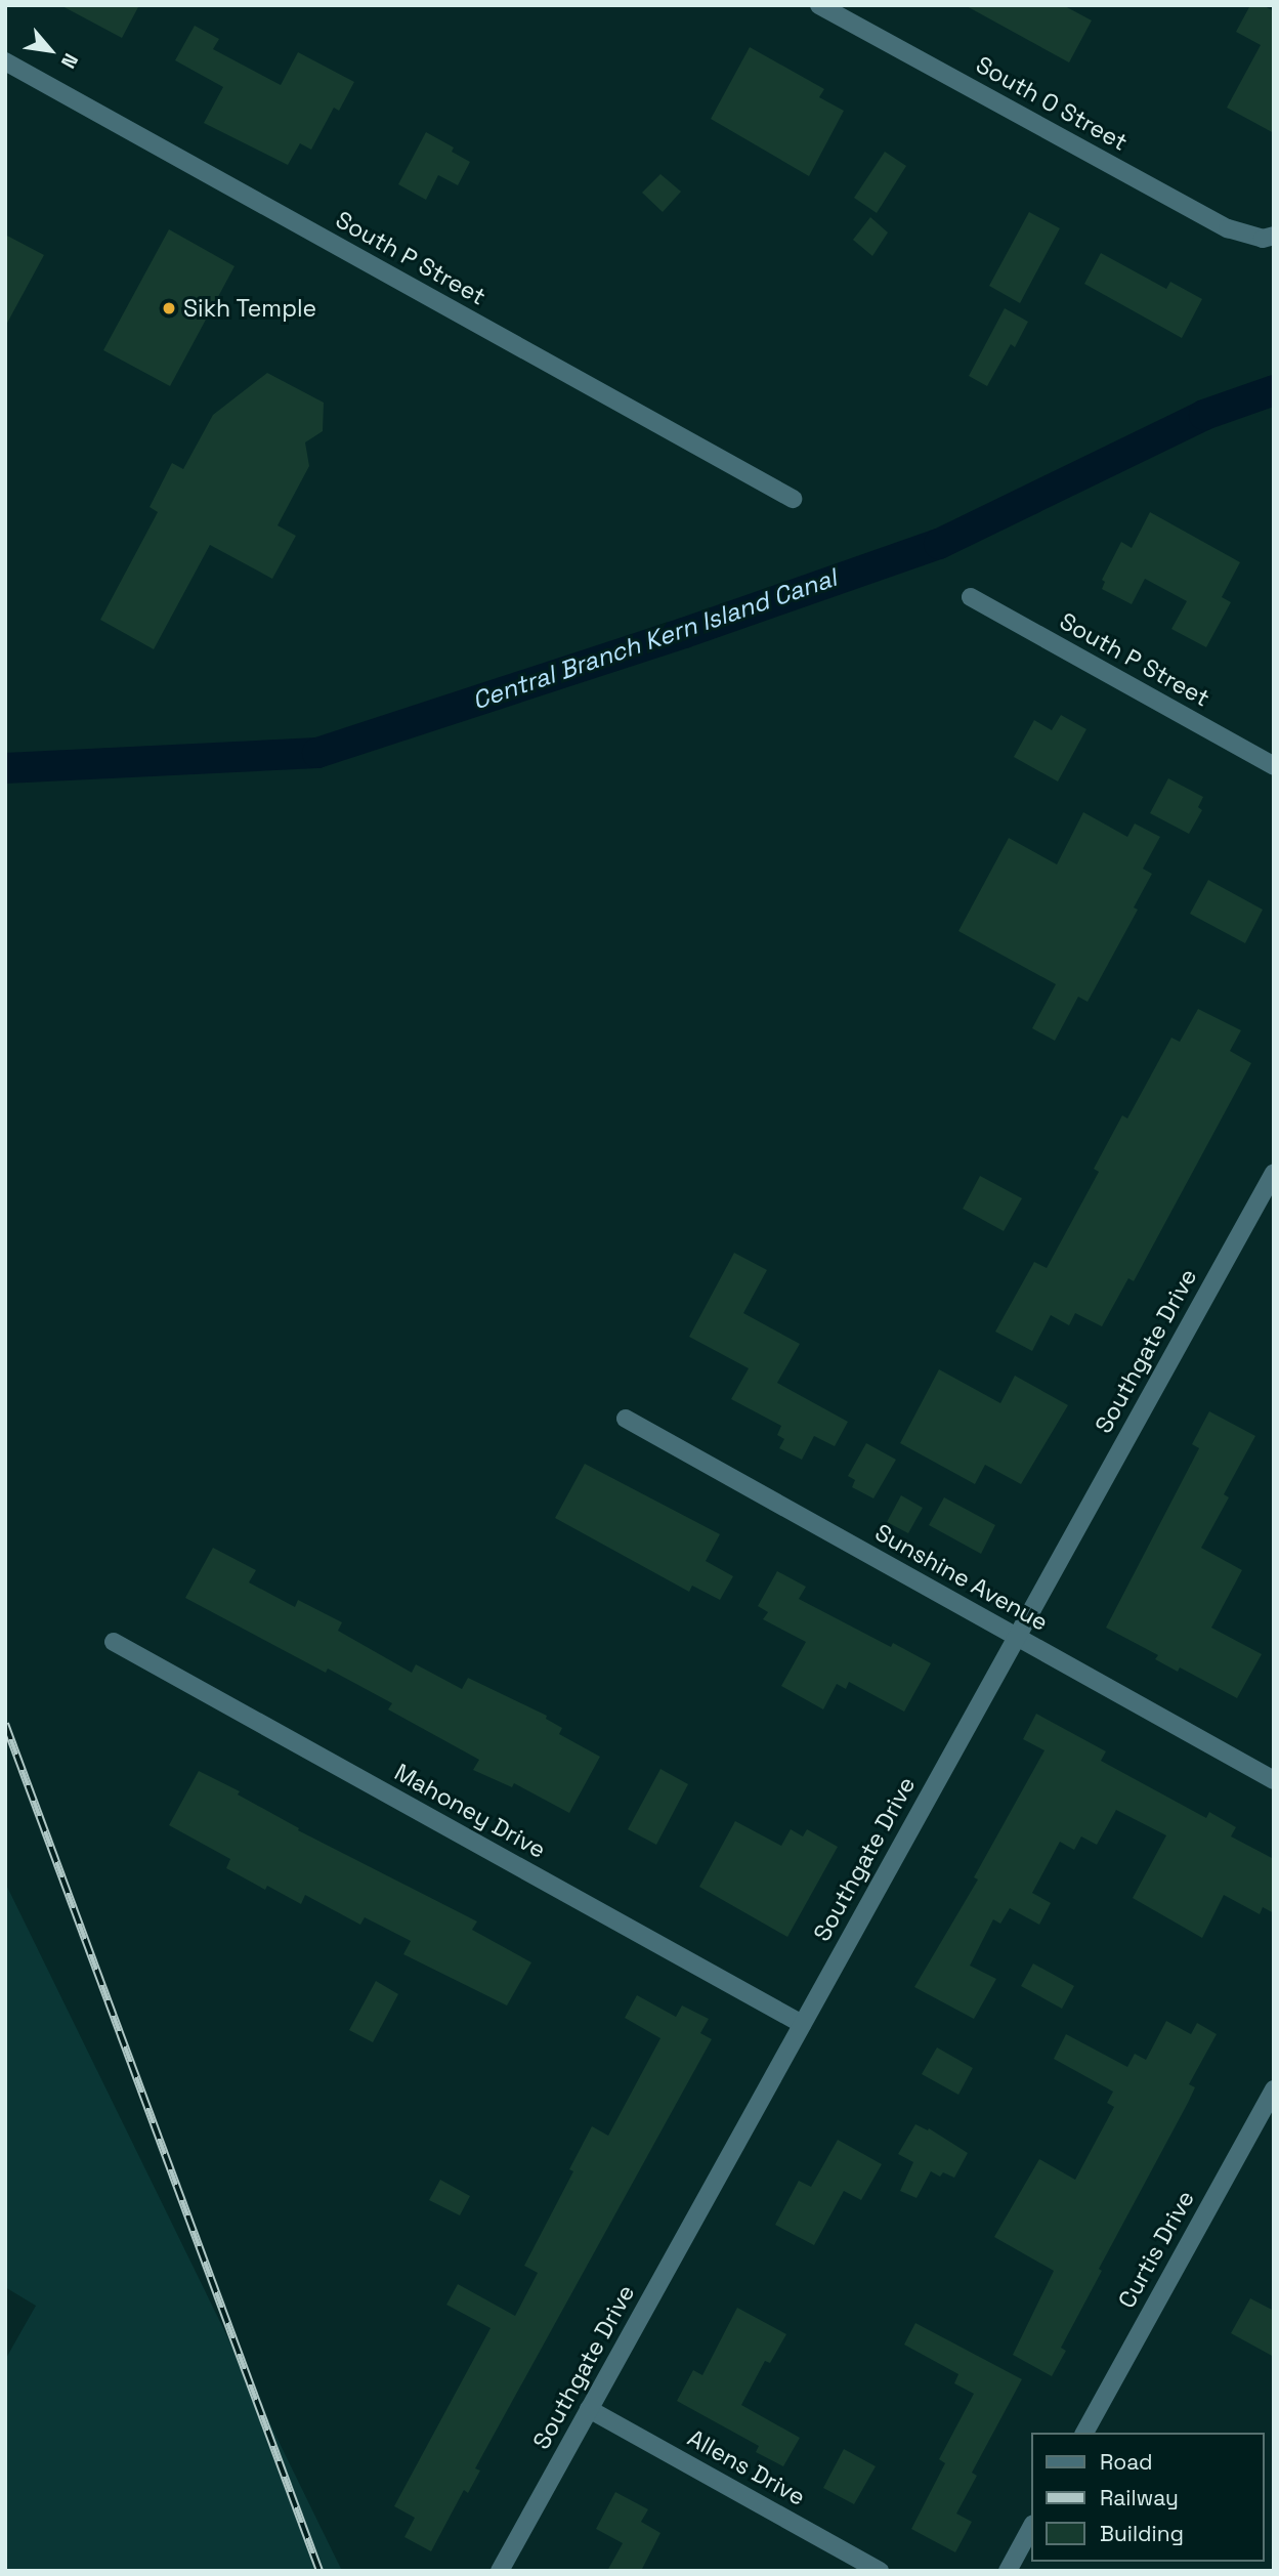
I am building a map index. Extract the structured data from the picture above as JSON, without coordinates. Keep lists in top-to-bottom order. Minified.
{"streets":{"street":["South O Street","South P Street","Southgate Drive","Sunshine Avenue","Mahoney Drive","Curtis Drive","Allens Drive"]},"crossings":[["Southgate Drive","Sunshine Avenue"],["Southgate Drive","Mahoney Drive"],["Southgate Drive","Allens Drive"]],"water":["Central Branch Kern Island Canal"],"places":["Sikh Temple"],"legend":["Road","Railway","Building"],"north":"bottom right"}
